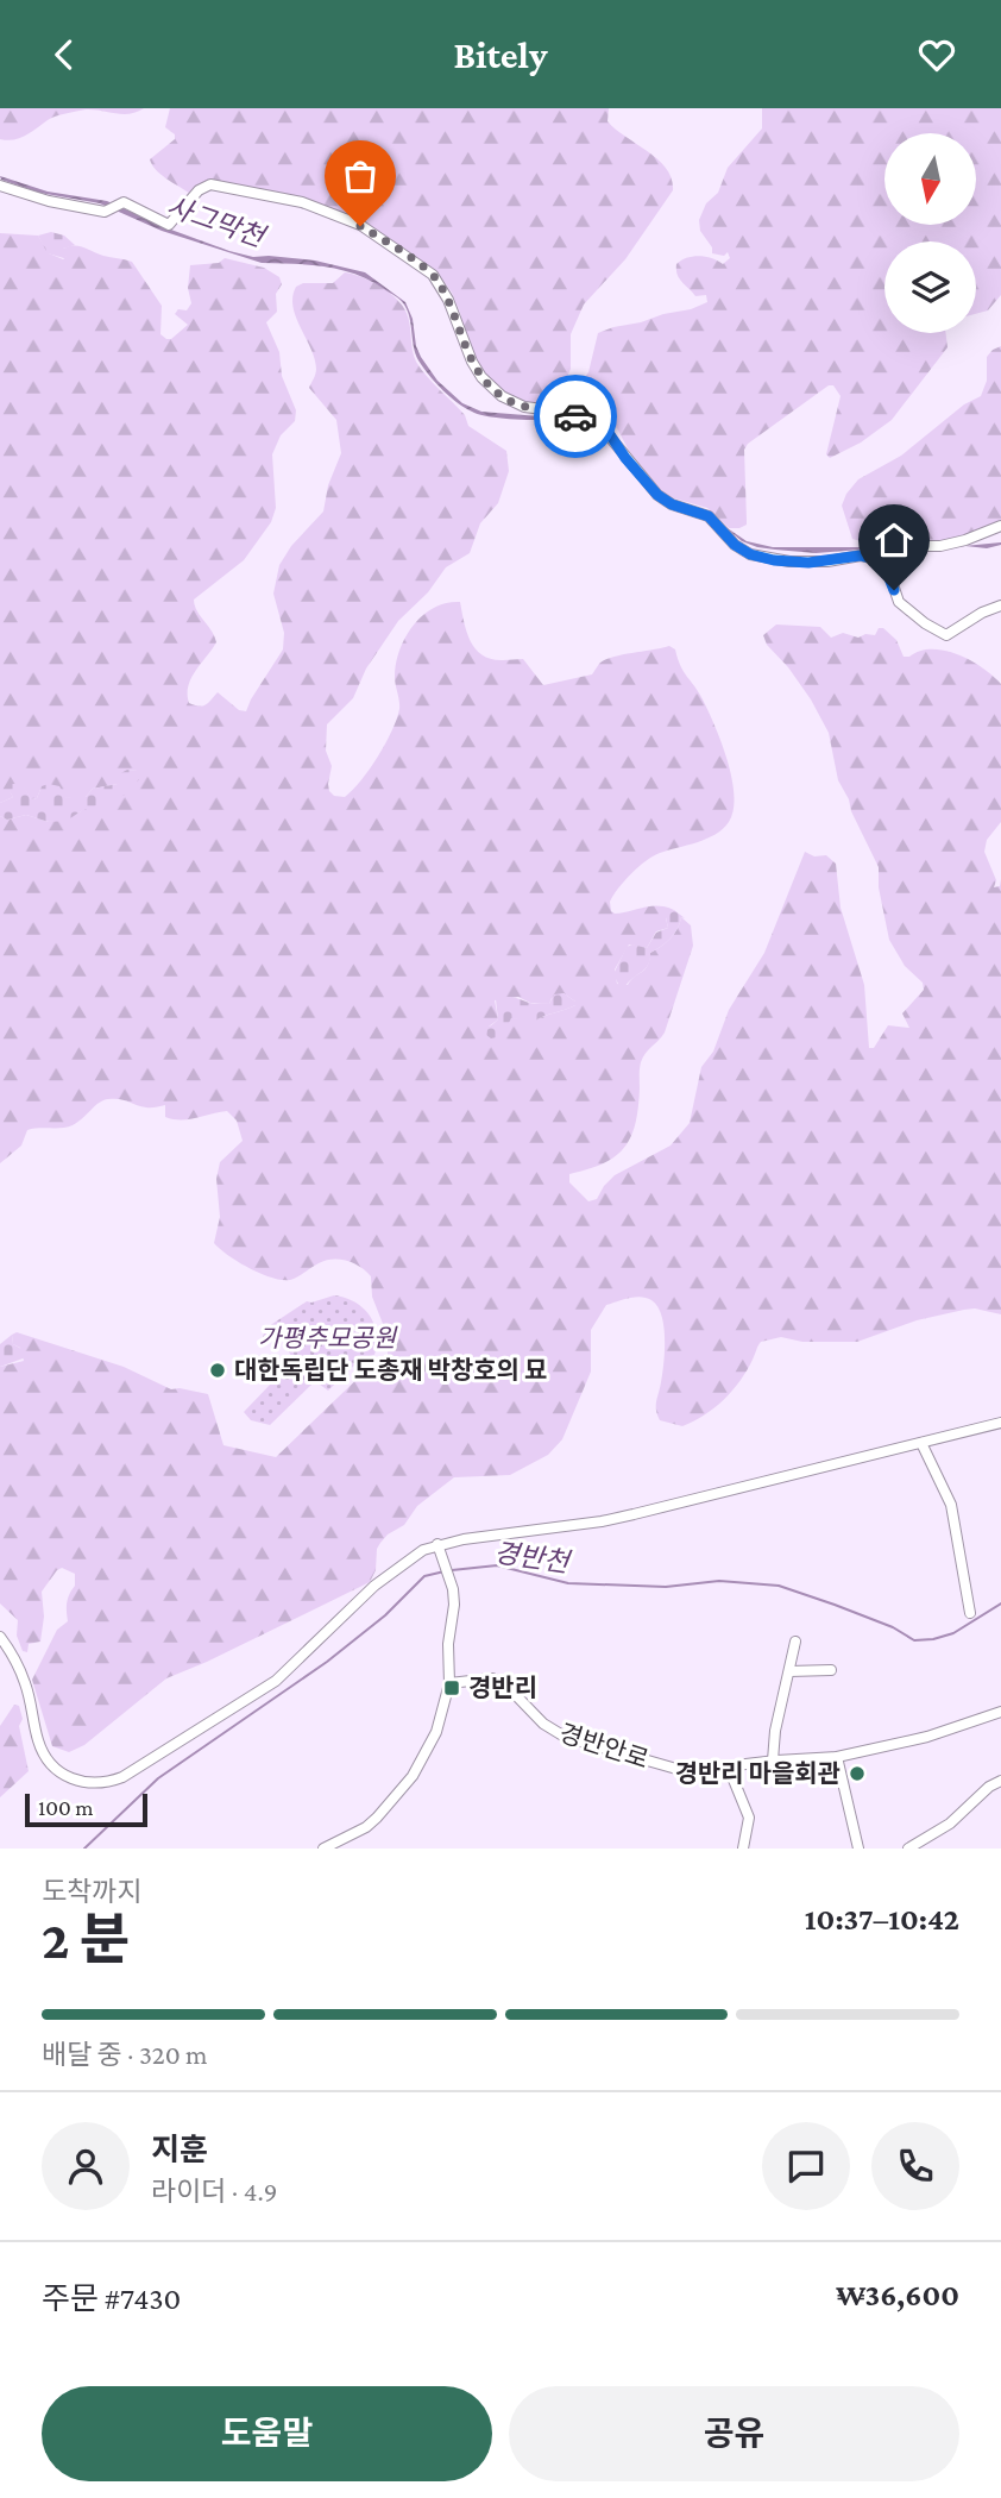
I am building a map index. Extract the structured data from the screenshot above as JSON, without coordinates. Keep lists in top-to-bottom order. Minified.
{"streets":{"street":["경반안로"]},"water":["사그막천","경반천"],"parks":["가평추모공원"],"places":{"other":["대한독립단 도총재 박창호의 묘","경반리 마을회관"],"transit":["경반리"]},"scale_bar":"100 m","north":"bottom","page":{"header":"Bitely","scale":"100 m","heading":["2 분","도착까지","10:37–10:42"],"panel":["지훈","라이더 · 4.9","주문 #7430","₩36,600"],"bar":"배달 중 · 320 m","buttons":["도움말","공유"]}}
